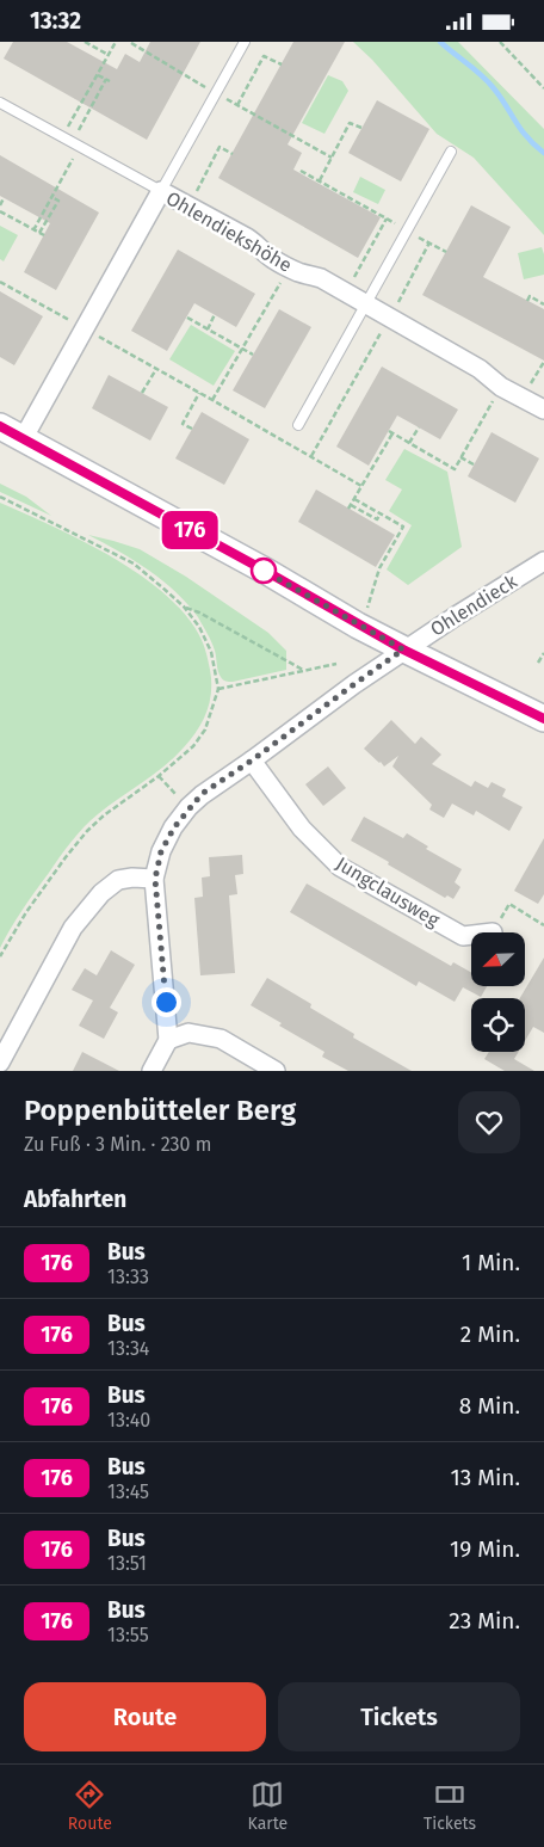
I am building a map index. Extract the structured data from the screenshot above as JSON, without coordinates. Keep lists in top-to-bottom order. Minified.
{"streets":{"street":["Ohlendiekshöhe","Ohlendieck","Jungclausweg"]},"crossings":[["Ohlendieck","Jungclausweg"]],"lines":["bus line 176"],"north":"bottom left","page":{"status":"13:32","on_map":"176","heading":[["Poppenbütteler Berg","Zu Fuß · 3 Min. · 230 m"],"Abfahrten"],"list":[{"mark":"176","name":"Bus","note":"13:33","value":"1 Min."},{"mark":"176","name":"Bus","note":"13:34","value":"2 Min."},{"mark":"176","name":"Bus","note":"13:40","value":"8 Min."},{"mark":"176","name":"Bus","note":"13:45","value":"13 Min."},{"mark":"176","name":"Bus","note":"13:51","value":"19 Min."},{"mark":"176","name":"Bus","note":"13:55","value":"23 Min."}],"buttons":["Route","Tickets"],"tabs":["Route","Karte","Tickets"]}}
